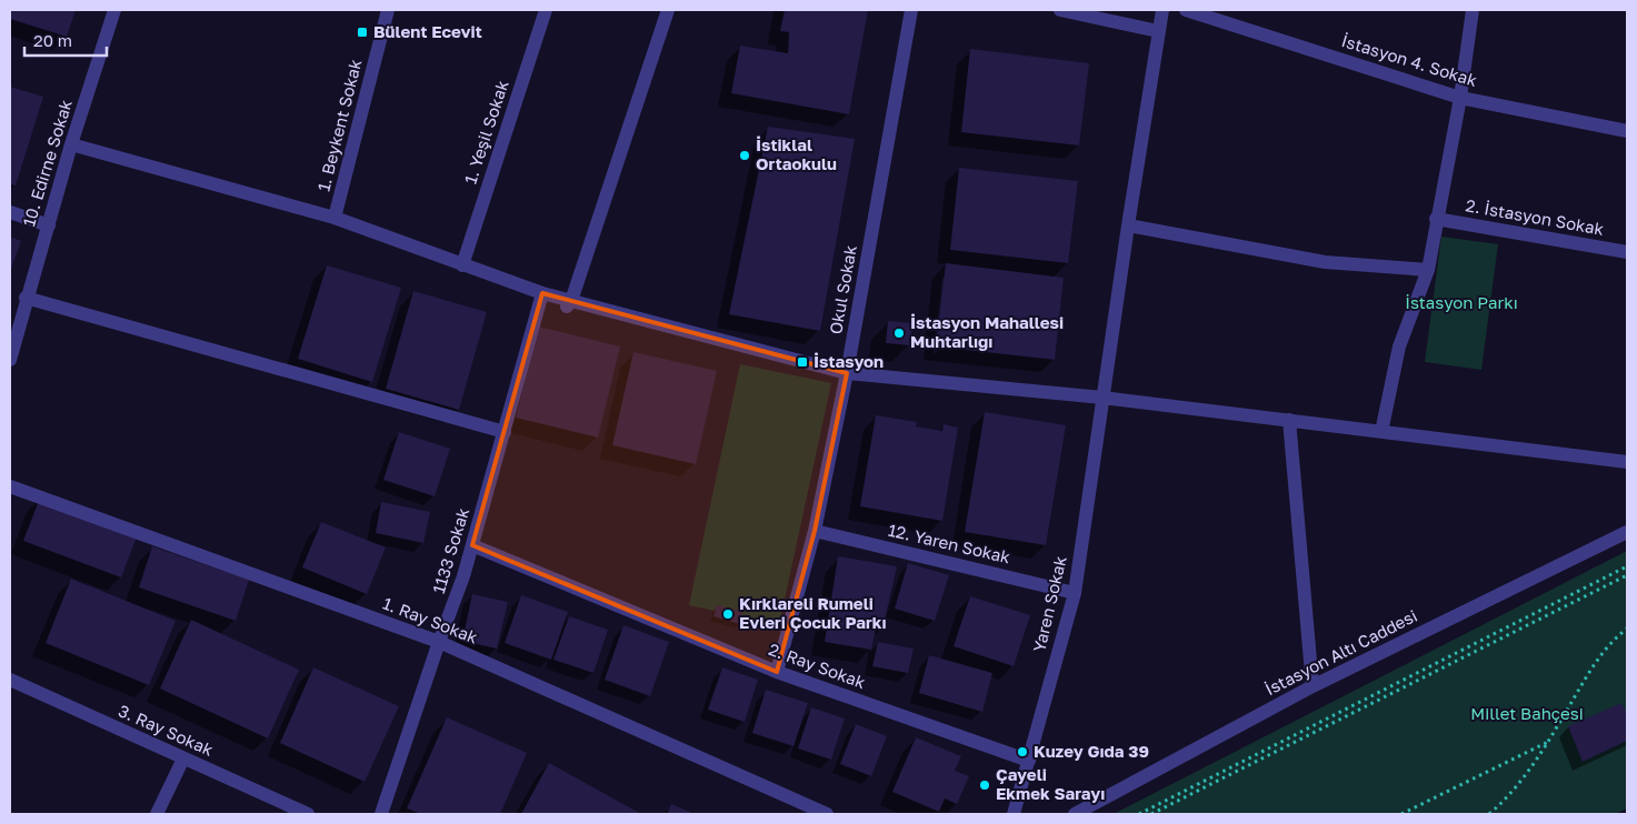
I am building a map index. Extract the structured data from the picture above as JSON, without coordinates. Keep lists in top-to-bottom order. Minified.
{"streets":{"street":["İstasyon 4. Sokak","1. Beykent Sokak","1. Yeşil Sokak","10. Edirne Sokak","2. İstasyon Sokak","Okul Sokak","12. Yaren Sokak","1133 Sokak","Yaren Sokak","1. Ray Sokak","İstasyon Altı Caddesi","2. Ray Sokak","3. Ray Sokak"]},"crossings":[["Okul Sokak","12. Yaren Sokak"],["Okul Sokak","2. Ray Sokak"],["12. Yaren Sokak","Yaren Sokak"],["1133 Sokak","1. Ray Sokak"],["1133 Sokak","2. Ray Sokak"],["Yaren Sokak","2. Ray Sokak"]],"parks":["İstasyon Parkı","Millet Bahçesi"],"places":{"transit":["Bülent Ecevit","İstasyon"],"other":["İstiklal Ortaokulu","İstasyon Mahallesi Muhtarlığı","Kırklareli Rumeli Evleri Çocuk Parkı","Kuzey Gıda 39","Çayeli Ekmek Sarayı"]},"scale_bar":"20 m"}
